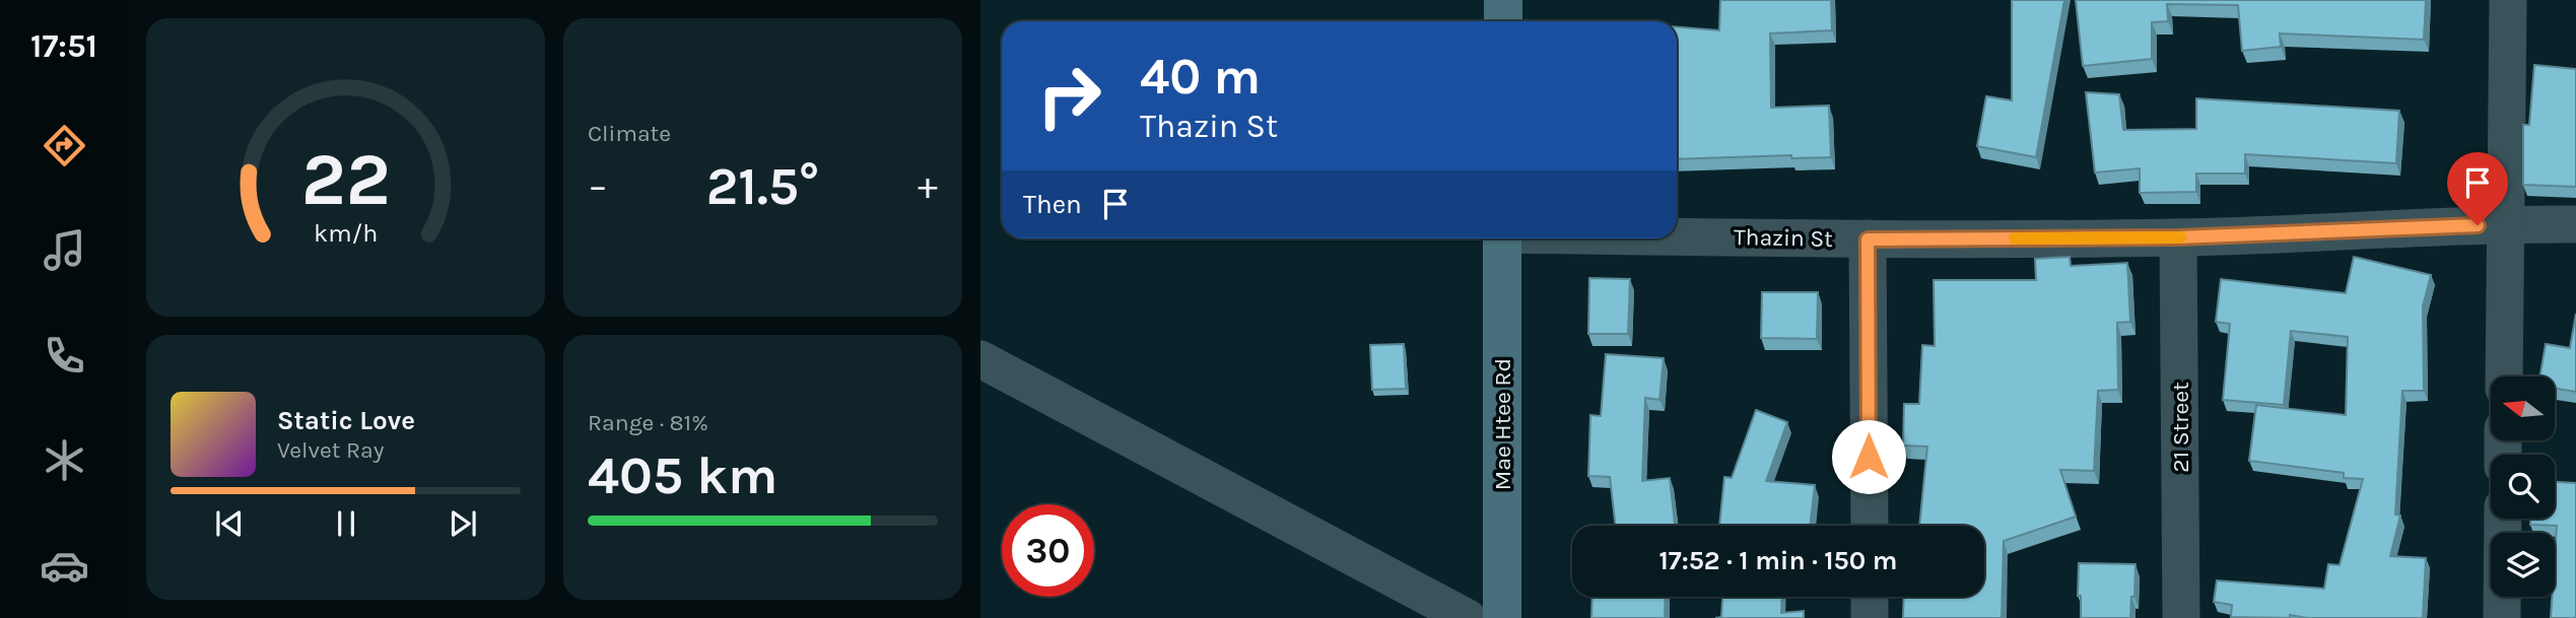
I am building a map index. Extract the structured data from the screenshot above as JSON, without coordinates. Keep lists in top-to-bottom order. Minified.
{"streets":{"street":["Thazin St","Mae Htee Rd","21 Street"]},"crossings":[["Thazin St","21 Street"]],"north":"left","page":{"tabs":"17:51","tile":["Climate",["Range · 81%","405 km"]],"turn":["40 m","Thazin St"],"heat":["−","21.5°","+"],"then":"Then","song":["Static Love","Velvet Ray"],"limit":"30","trip":"17:52 · 1 min · 150 m","gauge":["22","km/h"]}}
